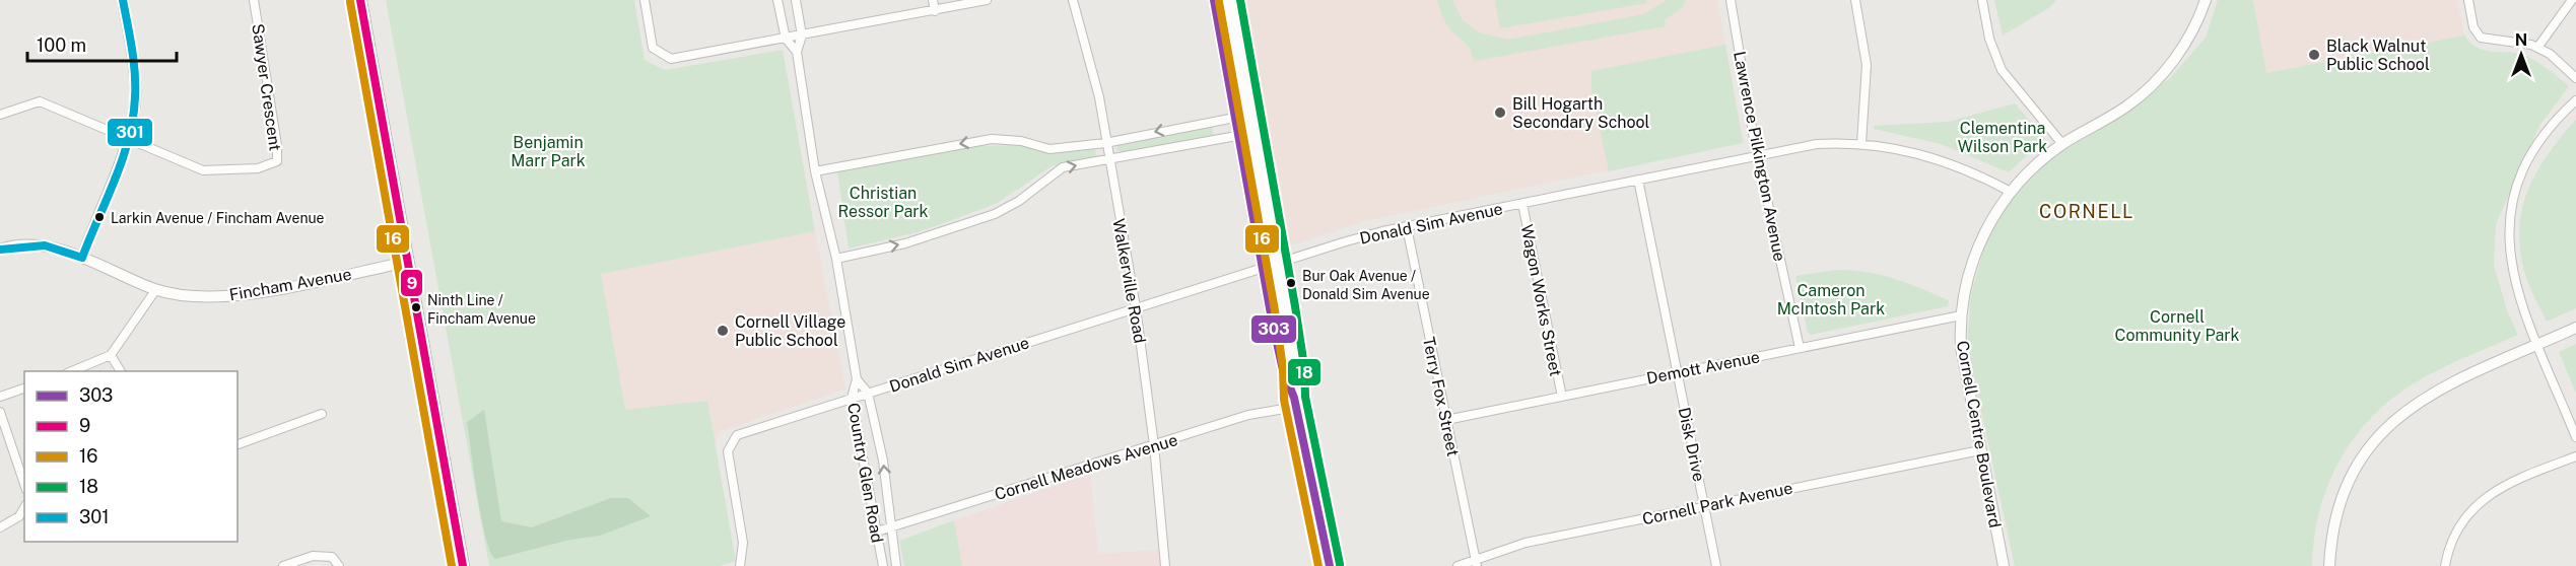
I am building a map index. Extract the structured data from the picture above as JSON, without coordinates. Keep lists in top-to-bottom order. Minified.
{"streets":{"street":["Sawyer Crescent","Lawrence Pilkington Avenue","Donald Sim Avenue","Walkerville Road","Fincham Avenue","Wagon Works Street","Demott Avenue","Terry Fox Street","Cornell Centre Boulevard","Disk Drive","Cornell Meadows Avenue","Country Glen Road","Cornell Park Avenue"]},"crossings":[["Lawrence Pilkington Avenue","Donald Sim Avenue"],["Lawrence Pilkington Avenue","Demott Avenue"],["Donald Sim Avenue","Walkerville Road"],["Donald Sim Avenue","Wagon Works Street"],["Donald Sim Avenue","Terry Fox Street"],["Donald Sim Avenue","Cornell Centre Boulevard"],["Donald Sim Avenue","Disk Drive"],["Donald Sim Avenue","Country Glen Road"],["Walkerville Road","Cornell Meadows Avenue"],["Wagon Works Street","Demott Avenue"],["Demott Avenue","Terry Fox Street"],["Demott Avenue","Cornell Centre Boulevard"],["Demott Avenue","Disk Drive"],["Terry Fox Street","Cornell Park Avenue"],["Cornell Centre Boulevard","Cornell Park Avenue"],["Disk Drive","Cornell Park Avenue"],["Cornell Meadows Avenue","Country Glen Road"]],"districts":["CORNELL"],"parks":["Clementina Wilson Park","Benjamin Marr Park","Christian Ressor Park","Cameron McIntosh Park","Cornell Community Park"],"places":["Black Walnut Public School","Bill Hogarth Secondary School","Larkin Avenue / Fincham Avenue","Bur Oak Avenue / Donald Sim Avenue","Ninth Line / Fincham Avenue","Cornell Village Public School"],"lines":["transit line 303","transit line 9","transit line 18","transit line 301","transit line 16"],"legend":["303","9","16","18","301"],"scale_bar":"100 m","north":"top"}
